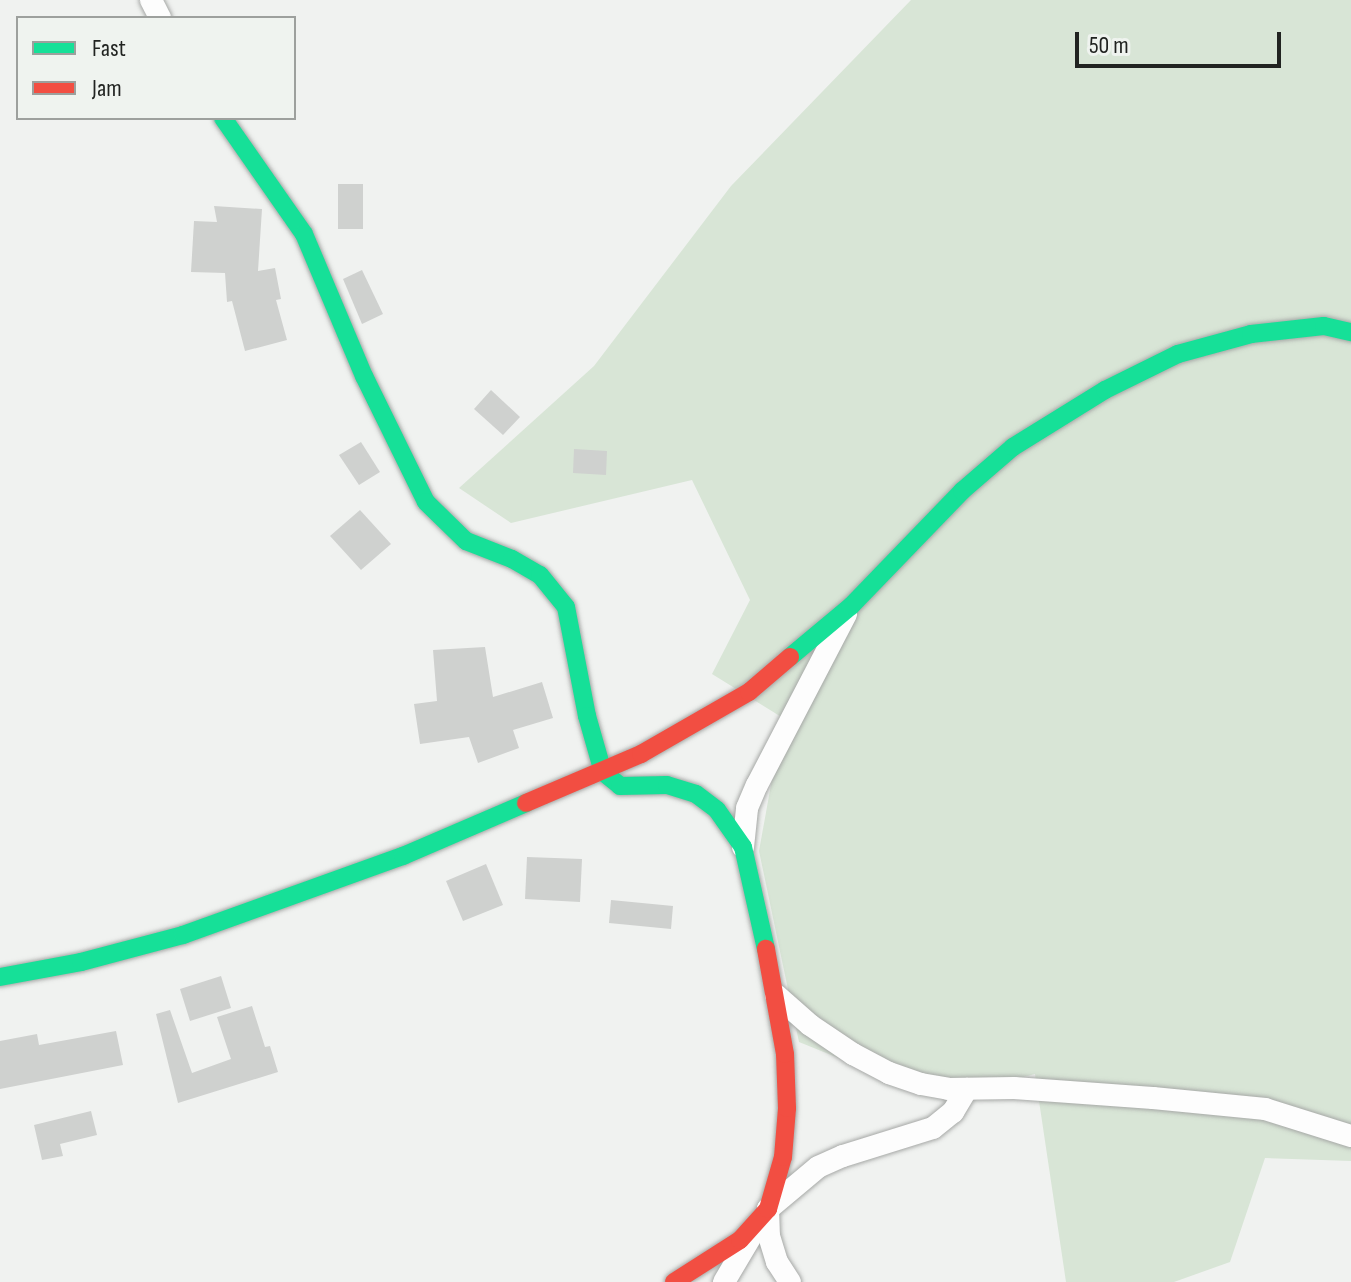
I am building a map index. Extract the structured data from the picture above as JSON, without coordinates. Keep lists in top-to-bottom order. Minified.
{"legend":["Fast","Jam"],"scale_bar":"50 m"}
